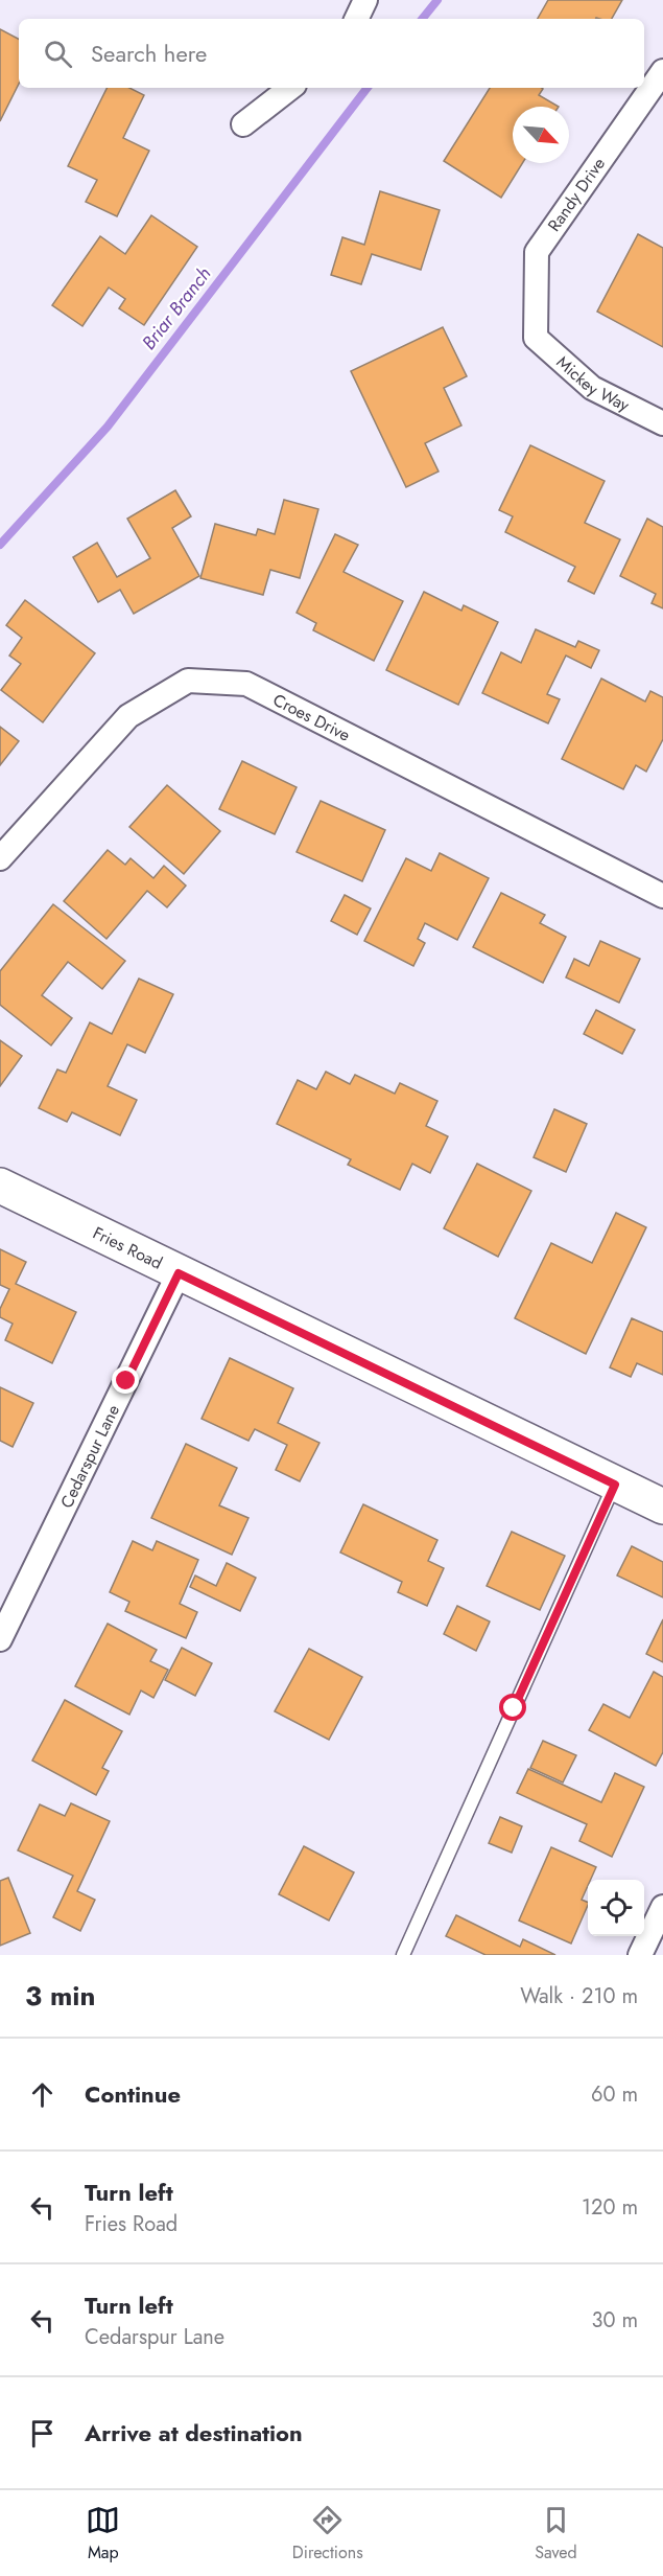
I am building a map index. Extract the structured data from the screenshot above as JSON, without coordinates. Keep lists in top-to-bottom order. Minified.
{"streets":{"street":["Randy Drive","Mickey Way","Croes Drive","Fries Road","Cedarspur Lane"]},"crossings":[["Randy Drive","Mickey Way"],["Fries Road","Cedarspur Lane"]],"water":["Briar Branch"],"north":"bottom right","page":{"search":"Search here","heading":["3 min","Walk · 210 m"],"list":[["Continue","60 m"],["Turn left","Fries Road","120 m"],["Turn left","Cedarspur Lane","30 m"],"Arrive at destination"],"nav":["Map","Directions","Saved"]}}
